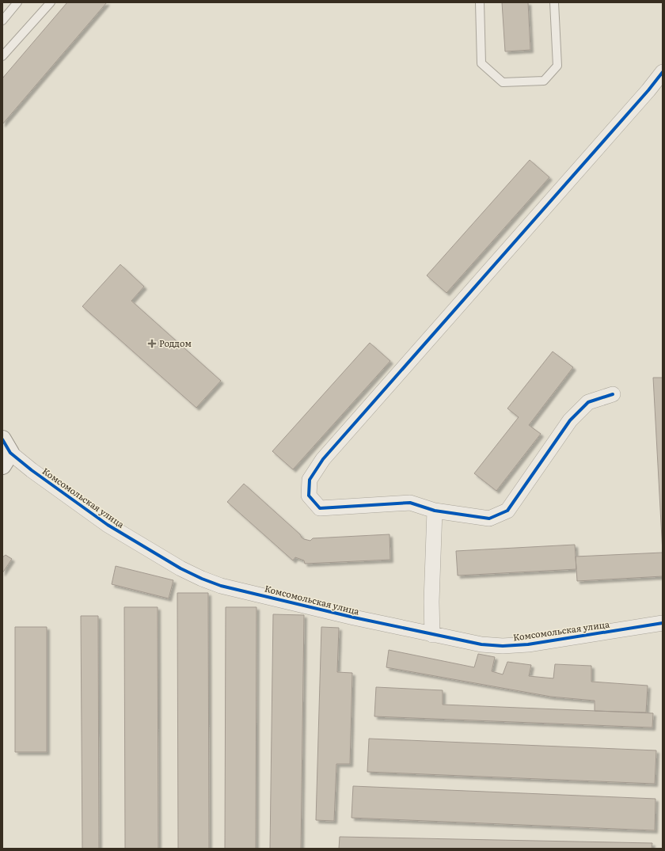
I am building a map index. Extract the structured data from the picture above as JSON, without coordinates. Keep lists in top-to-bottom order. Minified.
{"streets":{"street":["Комсомольская улица"]},"places":{"health":["Роддом"]}}
